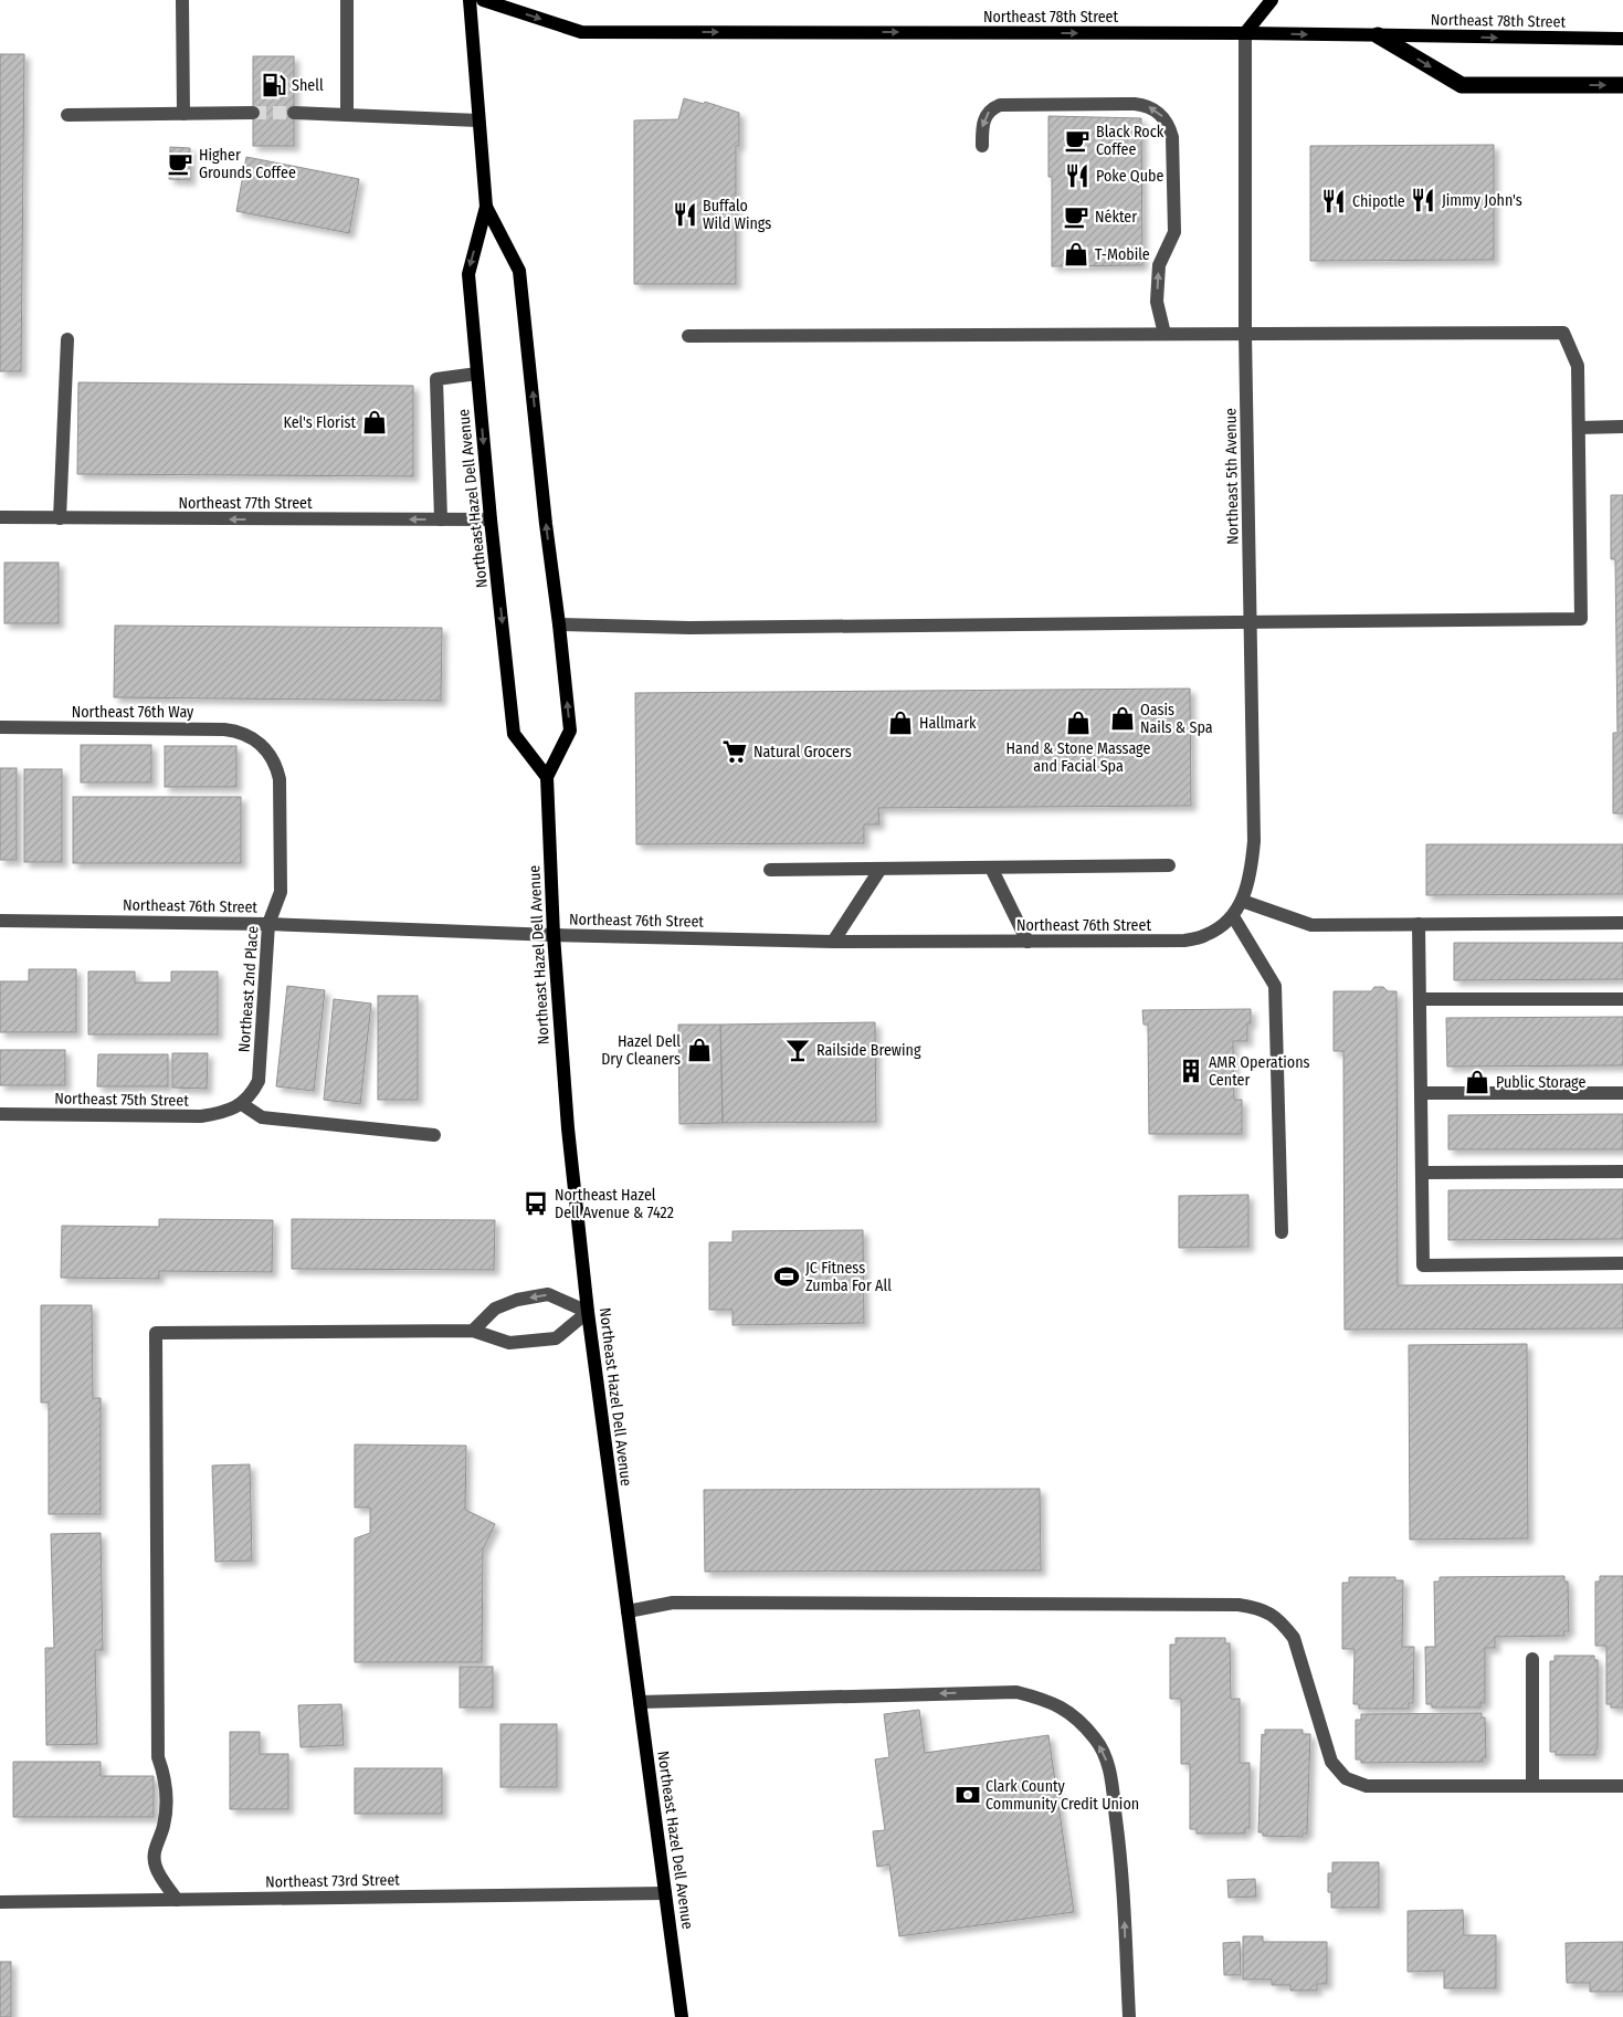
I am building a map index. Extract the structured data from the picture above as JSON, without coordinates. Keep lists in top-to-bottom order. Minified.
{"streets":{"main road":["Northeast 78th Street","Northeast Hazel Dell Avenue"],"street":["Northeast 5th Avenue","Northeast 77th Street","Northeast 76th Way","Northeast 76th Street","Northeast 2nd Place","Northeast 75th Street","Northeast 73rd Street"]},"crossings":[["Northeast 78th Street","Northeast 5th Avenue"],["Northeast 5th Avenue","Northeast 76th Street"],["Northeast Hazel Dell Avenue","Northeast 77th Street"],["Northeast Hazel Dell Avenue","Northeast 76th Street"],["Northeast Hazel Dell Avenue","Northeast 73rd Street"],["Northeast 76th Way","Northeast 2nd Place"],["Northeast 76th Street","Northeast 2nd Place"],["Northeast 2nd Place","Northeast 75th Street"]],"one_way":["Northeast 78th Street","Northeast 77th Street"],"places":{"fuel station":["Shell"],"cafe":["Black Rock Coffee","Higher Grounds Coffee","Nékter"],"restaurant":["Poke Qube","Jimmy John's","Chipotle","Buffalo Wild Wings"],"shop":["T-Mobile","Kel's Florist","Oasis Nails & Spa","Hallmark","Hand & Stone Massage and Facial Spa","Hazel Dell Dry Cleaners","Public Storage"],"supermarket":["Natural Grocers"],"bar":["Railside Brewing"],"building":["AMR Operations Center"],"bus stop":["Northeast Hazel Dell Avenue & 7422"],"sports":["JC Fitness Zumba For All"],"bank":["Clark County Community Credit Union"]}}
